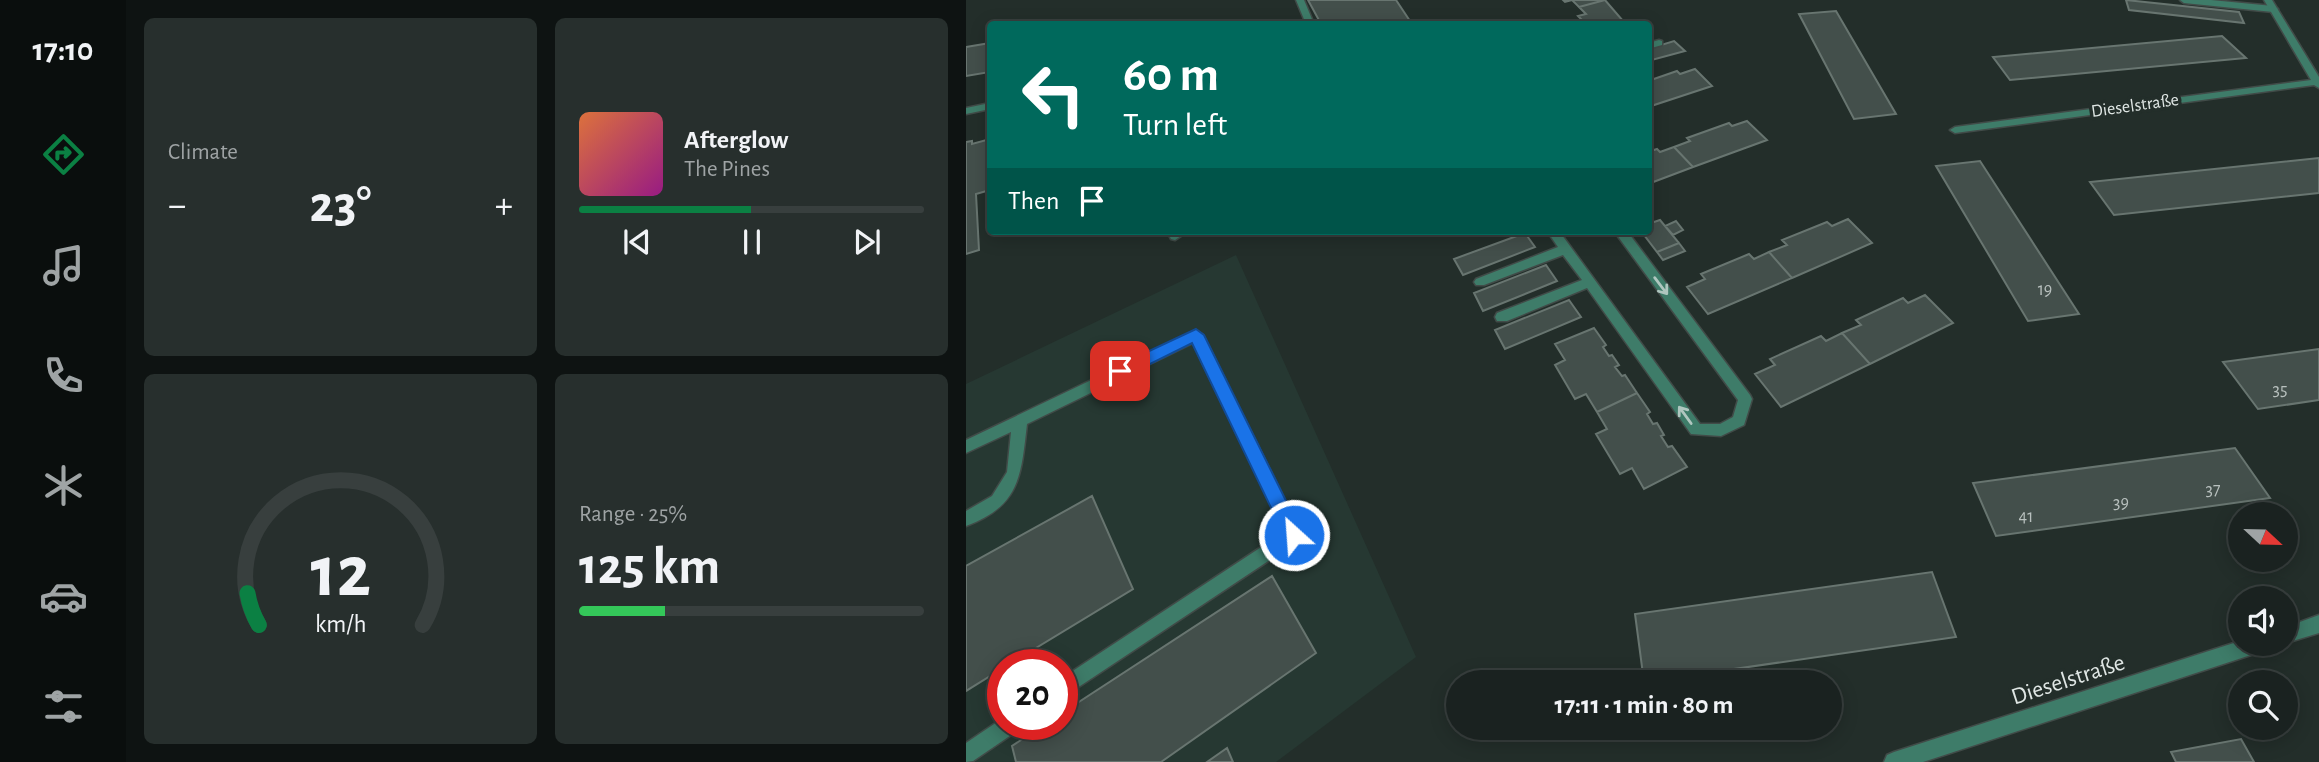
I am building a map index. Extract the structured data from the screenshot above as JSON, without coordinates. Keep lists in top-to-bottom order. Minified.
{"streets":{"street":["Dieselstraße"]},"house_numbers":["19","35","37","39","41"],"north":"right","page":{"tabs":"17:10","tile":["Climate",["Range · 25%","125 km"]],"turn":["60 m","Turn left"],"song":["Afterglow","The Pines"],"then":"Then","heat":["−","23°","+"],"limit":"20","trip":"17:11 · 1 min · 80 m","gauge":["12","km/h"]}}
